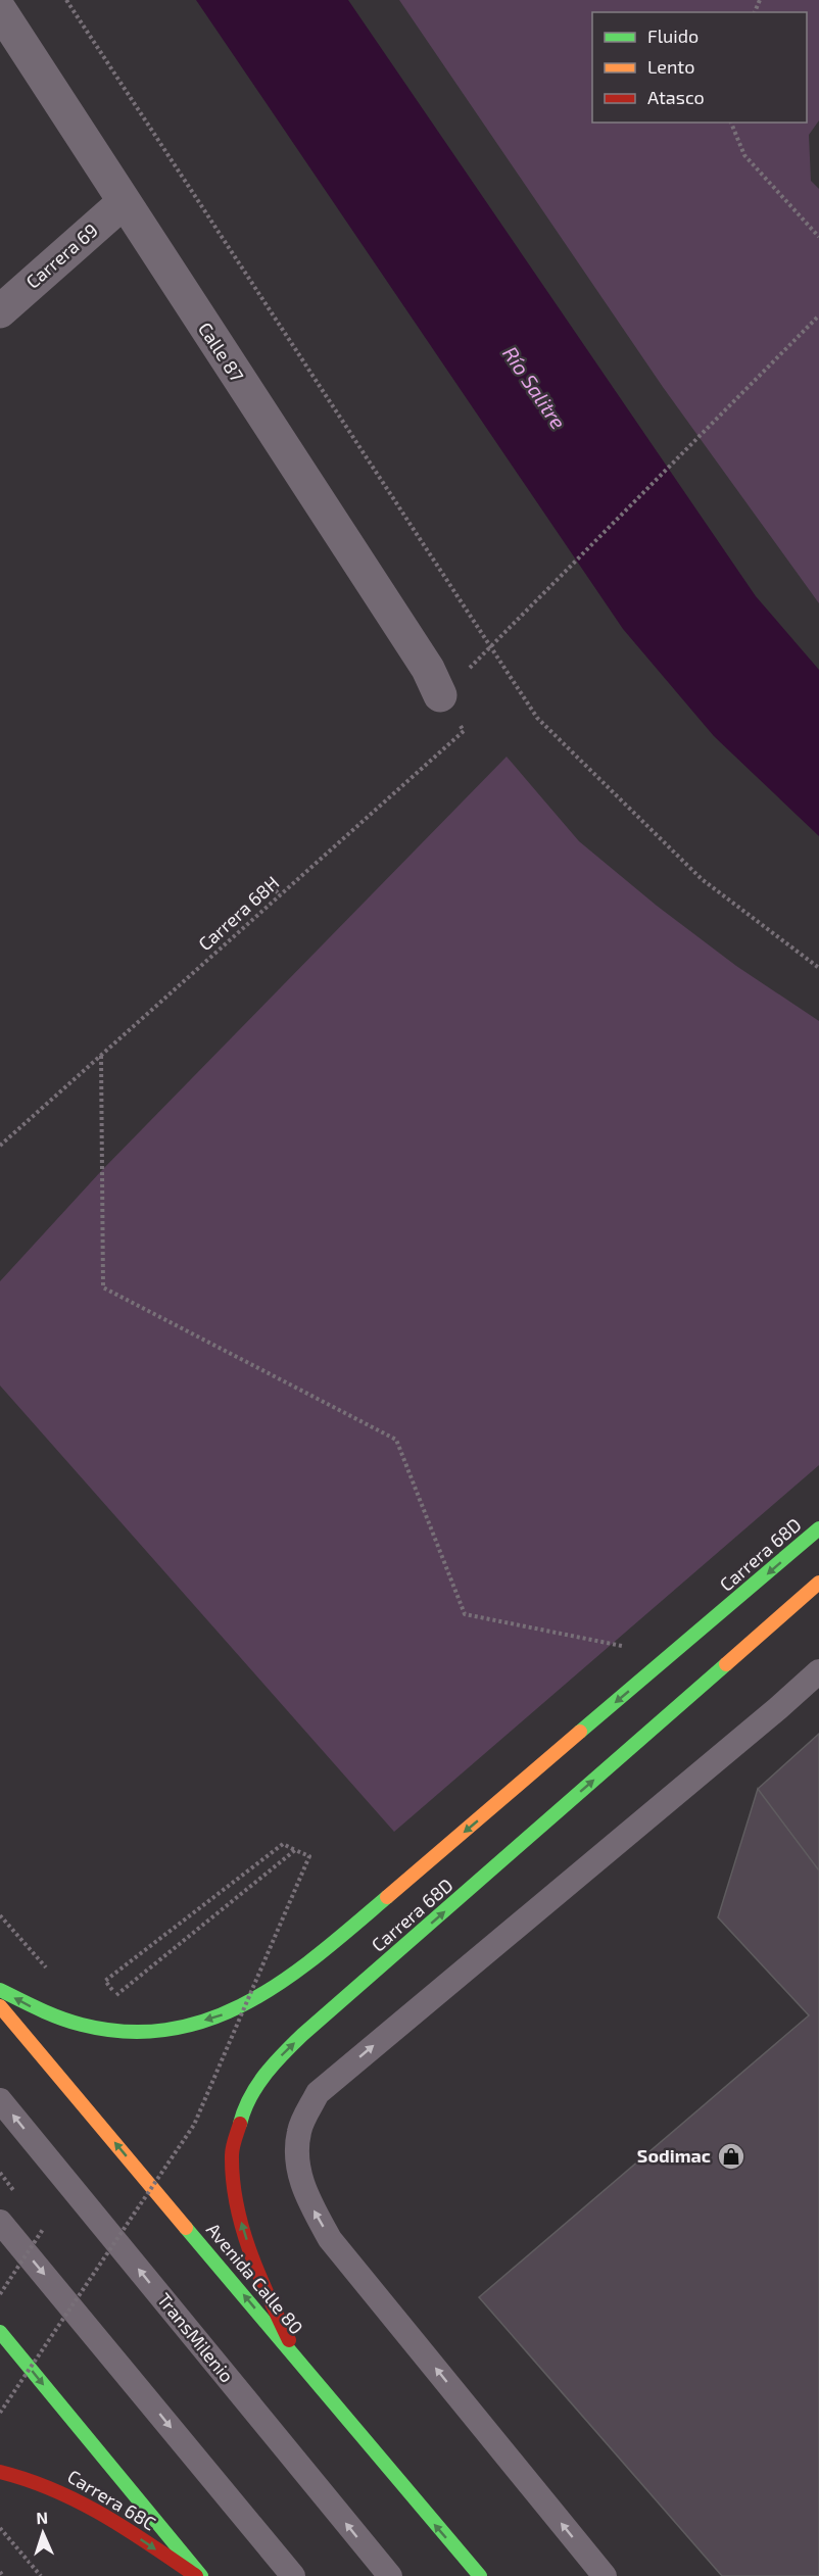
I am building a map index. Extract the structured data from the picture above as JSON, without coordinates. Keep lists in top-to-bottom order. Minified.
{"streets":{"main road":["Carrera 68D","Avenida Calle 80","Carrera 68C"],"street":["Carrera 69","Calle 87"],"lane":["TransMilenio"],"path":["Carrera 68H"]},"crossings":[["Carrera 69","Calle 87"],["Calle 87","Carrera 68H"],["Carrera 68D","Avenida Calle 80"]],"one_way":["Avenida Calle 80"],"water":["Río Salitre"],"places":{"shop":["Sodimac"]},"legend":["Fluido","Lento","Atasco"],"north":"top"}
